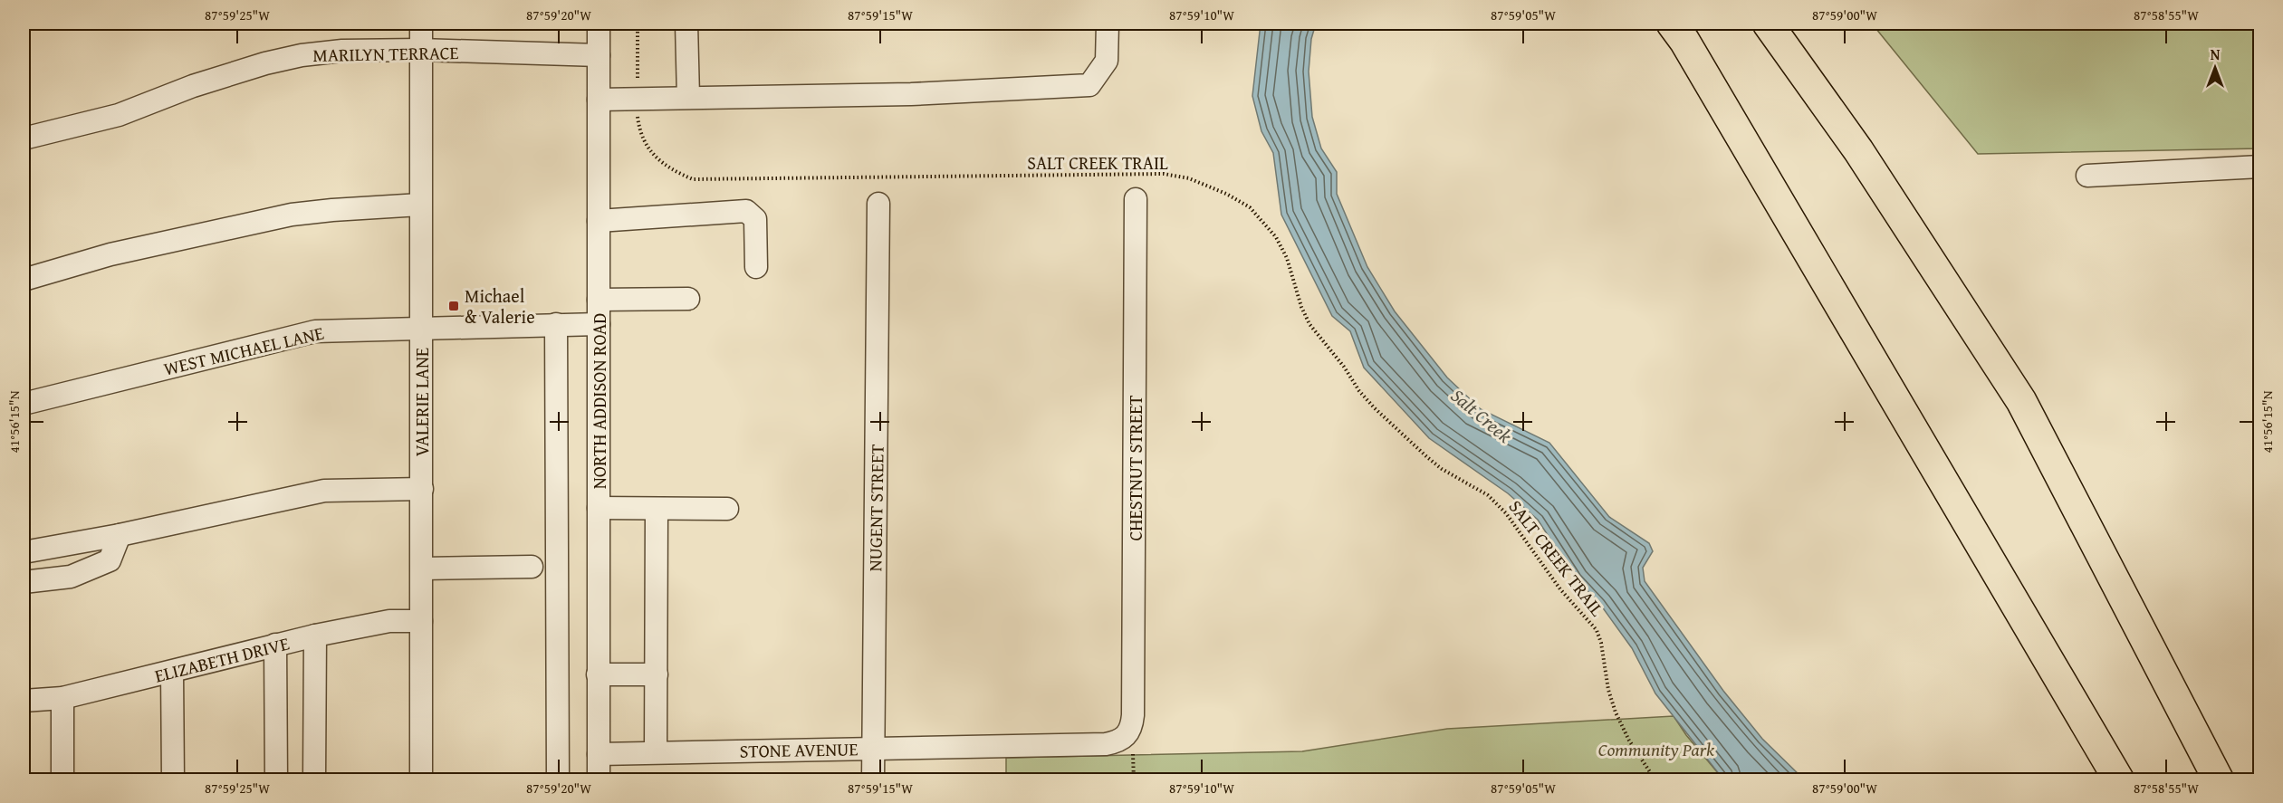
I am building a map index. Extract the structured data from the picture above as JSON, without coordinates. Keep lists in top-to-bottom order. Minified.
{"streets":{"street":["MARILYN TERRACE","WEST MICHAEL LANE","NORTH ADDISON ROAD","VALERIE LANE","CHESTNUT STREET","NUGENT STREET","ELIZABETH DRIVE","STONE AVENUE"],"path":["SALT CREEK TRAIL"]},"crossings":[["MARILYN TERRACE","NORTH ADDISON ROAD"],["MARILYN TERRACE","VALERIE LANE"],["WEST MICHAEL LANE","NORTH ADDISON ROAD"],["WEST MICHAEL LANE","VALERIE LANE"],["NORTH ADDISON ROAD","STONE AVENUE"],["VALERIE LANE","ELIZABETH DRIVE"],["CHESTNUT STREET","STONE AVENUE"],["NUGENT STREET","STONE AVENUE"]],"water":["Salt Creek"],"parks":["Community Park"],"places":{"transit":["Michael & Valerie"]},"north":"top","coordinates":["87°59'25\"W","87°59'20\"W","87°59'15\"W","87°59'10\"W","87°59'05\"W","87°59'00\"W","87°58'55\"W","41°56'15\"N"]}
